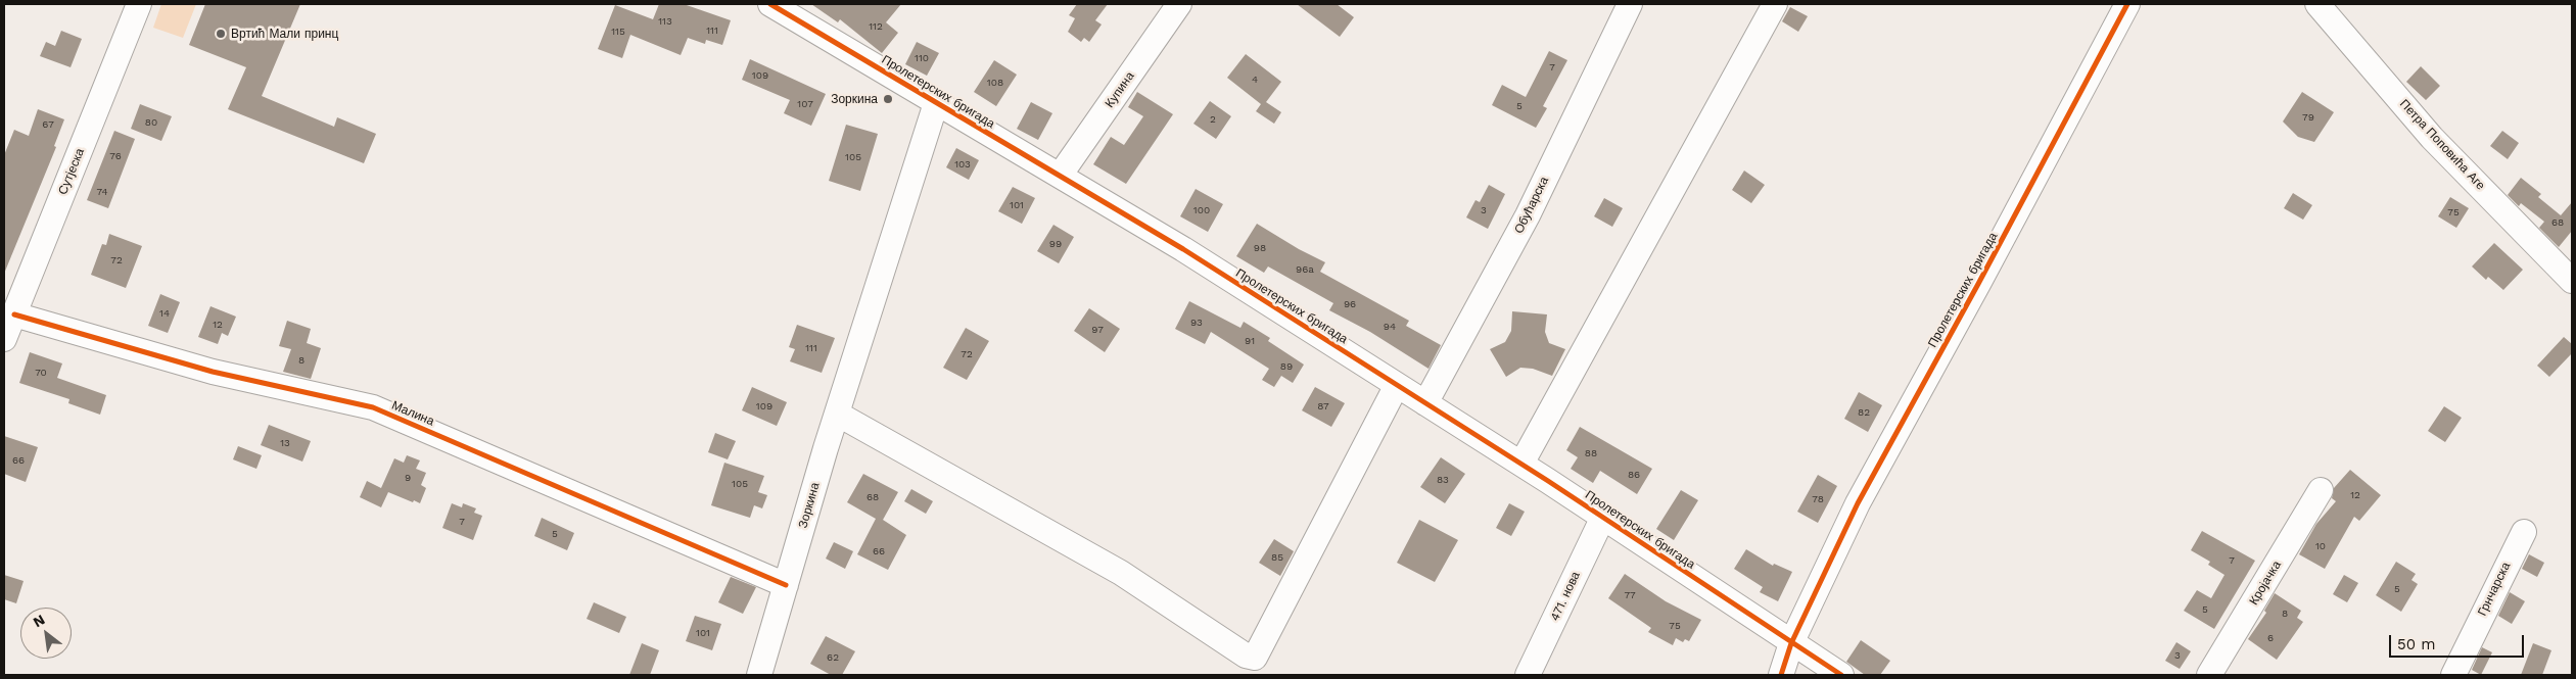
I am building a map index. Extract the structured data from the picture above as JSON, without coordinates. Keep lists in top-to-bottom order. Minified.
{"streets":{"street":["Купина","Пролетерских бригада","Петра Поповића Аге","Сутјеска","Обућарска","Малина","Зоркина","Кројачка","Грнчарска","471. нова"]},"crossings":[["Купина","Пролетерских бригада"],["Пролетерских бригада","Обућарска"],["Пролетерских бригада","Зоркина"],["Пролетерских бригада","471. нова"],["Сутјеска","Малина"],["Малина","Зоркина"]],"places":["Вртић Мали принц","Зоркина"],"house_numbers":["113","112","111","115","110","7","109","4","108","107","5","79","2","80","67","76","105","103","74","101","100","3","75","68","99","98","72","96a","96","14","93","12","94","97","91","111","72","8","89","70","109","87","82","13","88","66","86","9","83","105","12","68","78","7","5","10","66","85","7","5","77","5","8","75","101","6","3","62"],"scale_bar":"50 m","north":"top left"}
